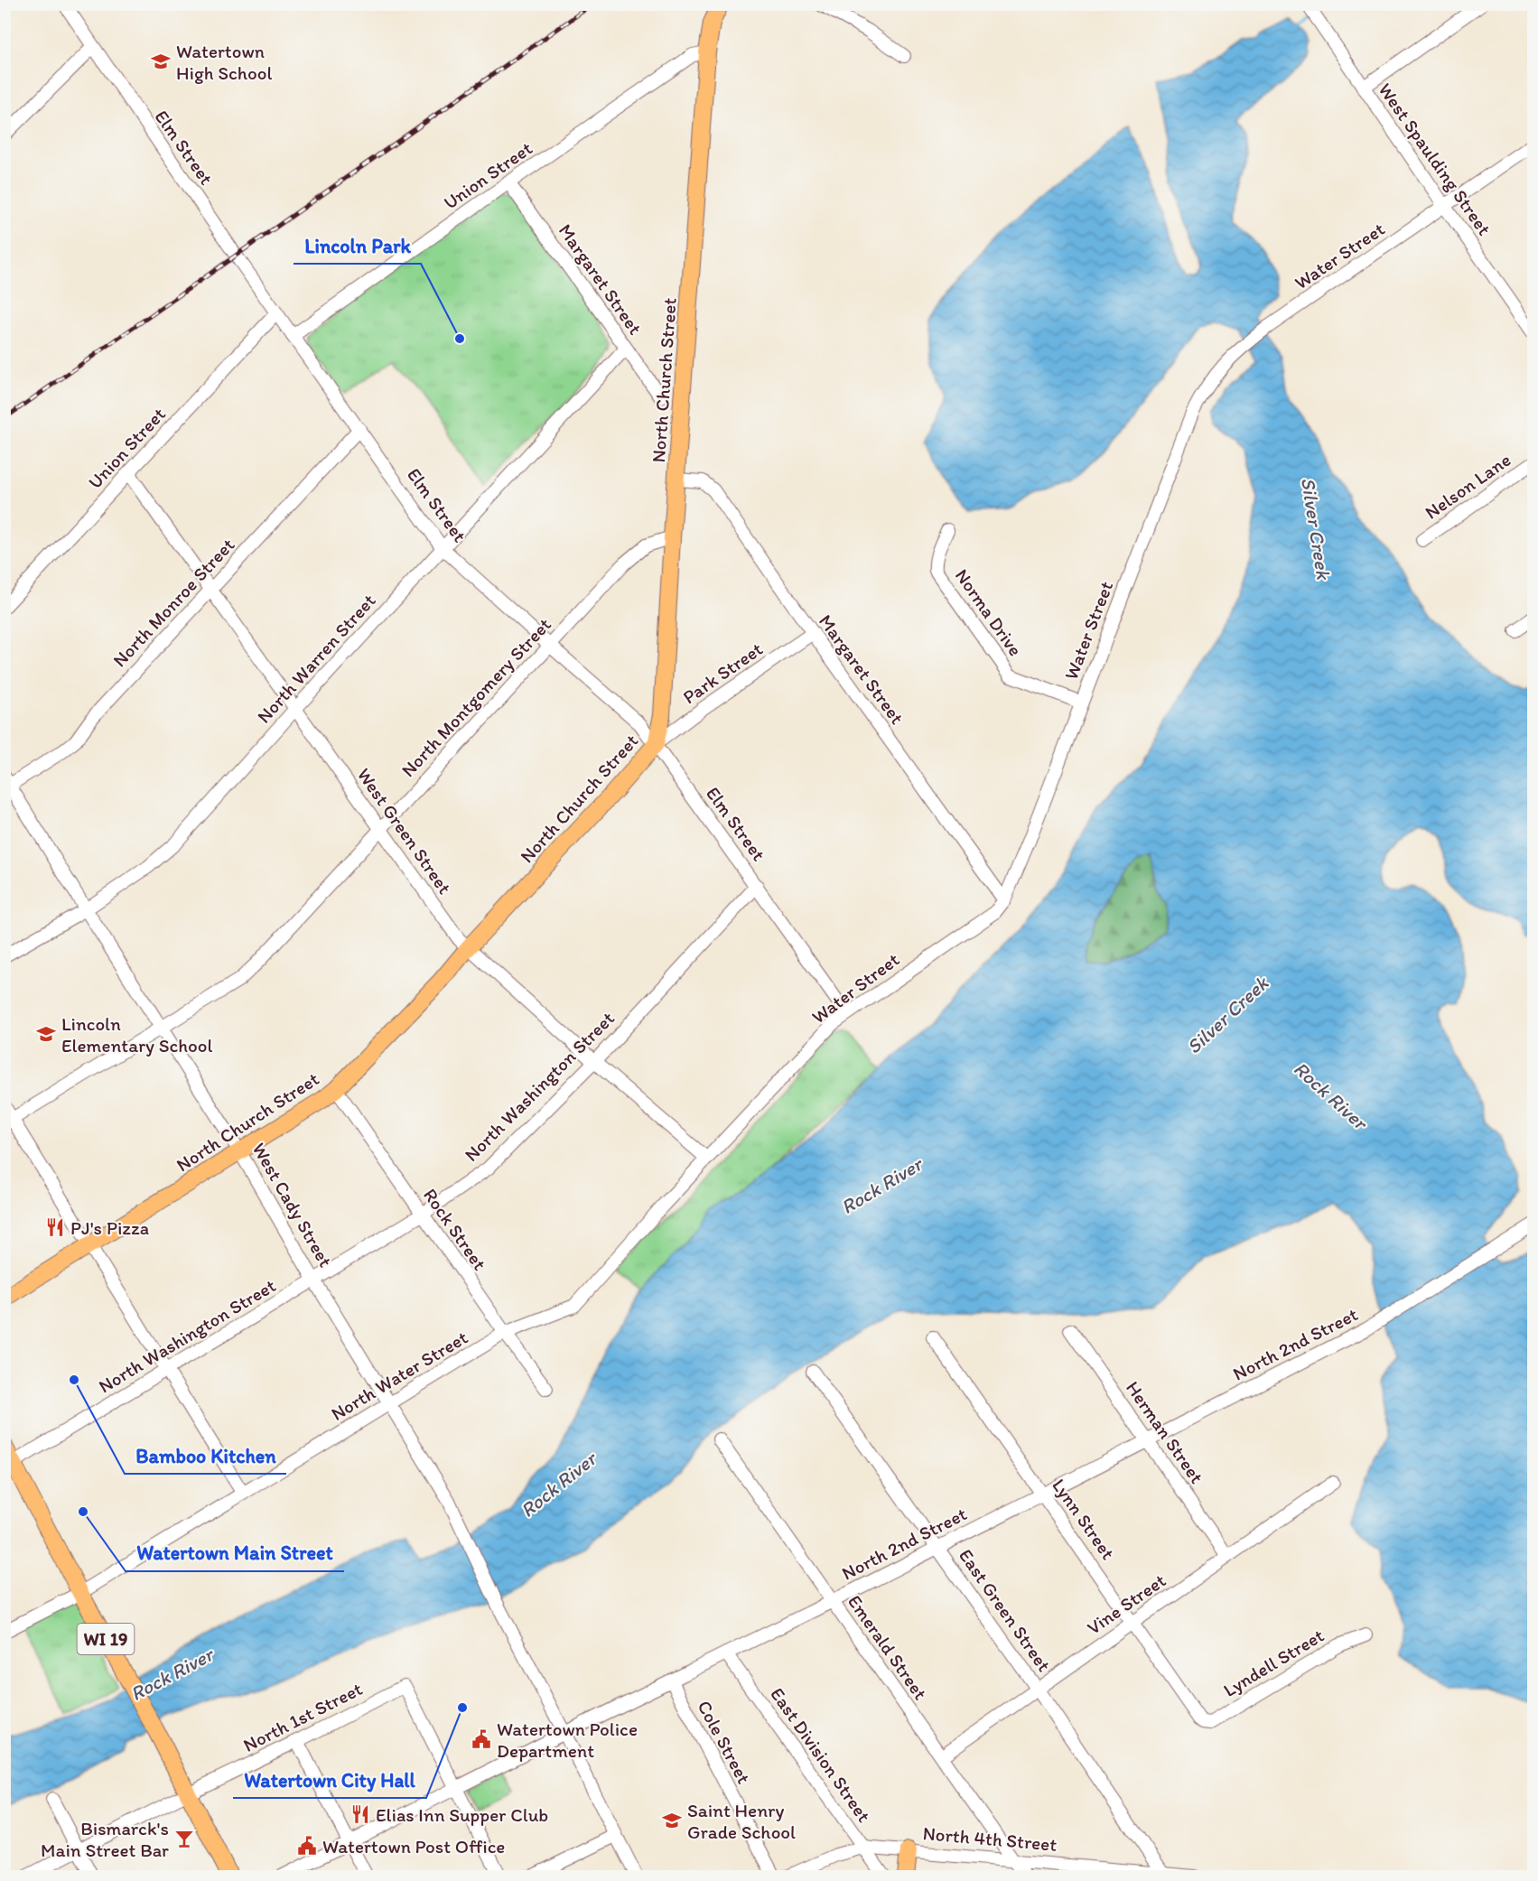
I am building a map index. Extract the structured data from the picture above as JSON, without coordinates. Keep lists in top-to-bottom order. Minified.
{"streets":{"main road":["North Church Street","WI 19"],"street":["Elm Street","West Spaulding Street","Union Street","Water Street","Margaret Street","Nelson Lane","North Monroe Street","Norma Drive","North Warren Street","Park Street","North Montgomery Street","West Green Street","North Washington Street","West Cady Street","Rock Street","North 2nd Street","North Water Street","Herman Street","Lynn Street","Vine Street","East Green Street","Emerald Street","Lyndell Street","North 1st Street","Cole Street","East Division Street","North 4th Street"]},"crossings":[["Elm Street","Union Street"],["Elm Street","Water Street"],["Elm Street","North Church Street"],["Elm Street","North Monroe Street"],["Elm Street","North Warren Street"],["Elm Street","Park Street"],["Elm Street","North Montgomery Street"],["Elm Street","North Washington Street"],["West Spaulding Street","Water Street"],["Union Street","Margaret Street"],["Union Street","North Church Street"],["Union Street","West Green Street"],["Water Street","Margaret Street"],["Water Street","Norma Drive"],["Water Street","West Green Street"],["Water Street","North Water Street"],["Margaret Street","North Church Street"],["Margaret Street","North Warren Street"],["Margaret Street","Park Street"],["North Church Street","Park Street"],["North Church Street","North Montgomery Street"],["North Church Street","West Green Street"],["North Church Street","West Cady Street"],["North Church Street","Rock Street"],["North Monroe Street","West Green Street"],["North Monroe Street","West Cady Street"],["North Warren Street","West Green Street"],["North Warren Street","West Cady Street"],["North Montgomery Street","West Green Street"],["North Montgomery Street","West Cady Street"],["West Green Street","North Washington Street"],["West Green Street","North Water Street"],["North Washington Street","West Cady Street"],["North Washington Street","Rock Street"],["North Washington Street","WI 19"],["West Cady Street","North 2nd Street"],["West Cady Street","North Water Street"],["Rock Street","North Water Street"],["North 2nd Street","Herman Street"],["North 2nd Street","Lynn Street"],["North 2nd Street","East Green Street"],["North 2nd Street","Emerald Street"],["North 2nd Street","North 1st Street"],["North 2nd Street","Cole Street"],["North 2nd Street","East Division Street"],["North Water Street","WI 19"],["Herman Street","Vine Street"],["Lynn Street","Vine Street"],["Lynn Street","Lyndell Street"],["Vine Street","East Green Street"],["Vine Street","Emerald Street"],["East Green Street","North 4th Street"],["WI 19","North 1st Street"],["Emerald Street","North 4th Street"],["East Division Street","North 4th Street"]],"water":["Silver Creek","Rock River"],"places":{"school or university":["Watertown High School","Lincoln Elementary School","Saint Henry Grade School"],"other":["Lincoln Park","Bamboo Kitchen","Watertown Main Street","Watertown City Hall"],"restaurant":["PJ's Pizza","Elias Inn Supper Club"],"public building":["Watertown Police Department","Watertown Post Office"],"bar":["Bismarck's Main Street Bar"]}}
